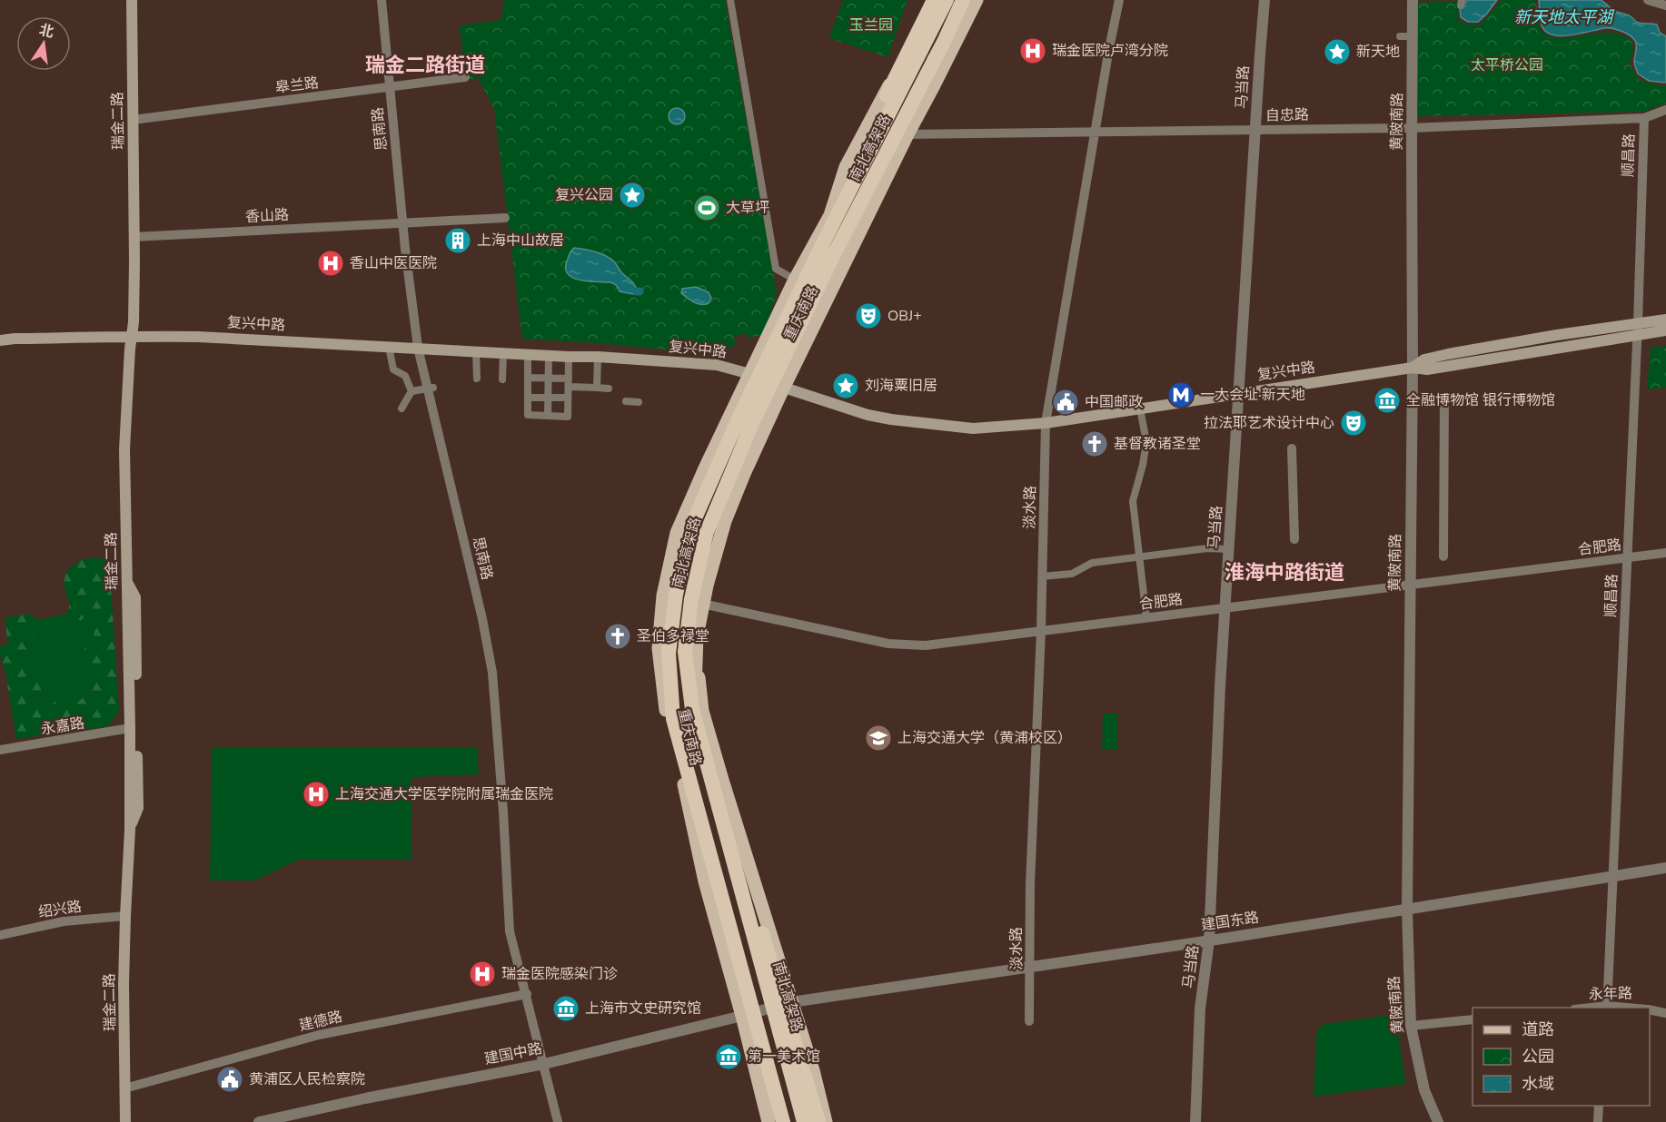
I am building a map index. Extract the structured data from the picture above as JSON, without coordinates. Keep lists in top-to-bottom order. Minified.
{"streets":{"highway":["南北高架路"],"main road":["瑞金二路","重庆南路","复兴中路"],"street":["皋兰路","马当路","自忠路","黄陂南路","思南路","顺昌路","香山路","淡水路","合肥路","永嘉路","绍兴路","建国东路","永年路","建德路","建国中路"]},"crossings":[["皋兰路","瑞金二路"],["皋兰路","思南路"],["马当路","自忠路"],["马当路","复兴中路"],["马当路","合肥路"],["马当路","建国东路"],["自忠路","黄陂南路"],["自忠路","顺昌路"],["自忠路","重庆南路"],["自忠路","淡水路"],["瑞金二路","香山路"],["瑞金二路","复兴中路"],["瑞金二路","永嘉路"],["瑞金二路","绍兴路"],["瑞金二路","建德路"],["黄陂南路","复兴中路"],["黄陂南路","合肥路"],["黄陂南路","建国东路"],["思南路","香山路"],["思南路","复兴中路"],["思南路","建德路"],["思南路","建国中路"],["南北高架路","重庆南路"],["顺昌路","复兴中路"],["顺昌路","合肥路"],["顺昌路","建国东路"],["重庆南路","复兴中路"],["重庆南路","合肥路"],["重庆南路","建国东路"],["重庆南路","建国中路"],["复兴中路","淡水路"],["淡水路","合肥路"],["淡水路","建国东路"],["建国东路","建国中路"]],"districts":["瑞金二路街道","淮海中路街道"],"water":["新天地太平湖"],"parks":["玉兰园","太平桥公园"],"places":{"hospital":["瑞金医院卢湾分院","香山中医医院","上海交通大学医学院附属瑞金医院","瑞金医院感染门诊"],"place":["新天地","复兴公园","刘海粟旧居"],"sports":["大草坪"],"building":["上海中山故居"],"theatre":["OBJ+","拉法耶艺术设计中心"],"metro station":["一大会址·新天地"],"museum":["全融博物馆 银行博物馆","上海市文史研究馆","第一美术馆"],"public building":["中国邮政","黄浦区人民检察院"],"church":["基督教诸圣堂","圣伯多禄堂"],"school or university":["上海交通大学（黄浦校区）"]},"legend":["道路","公园","水域"],"north":"top"}
